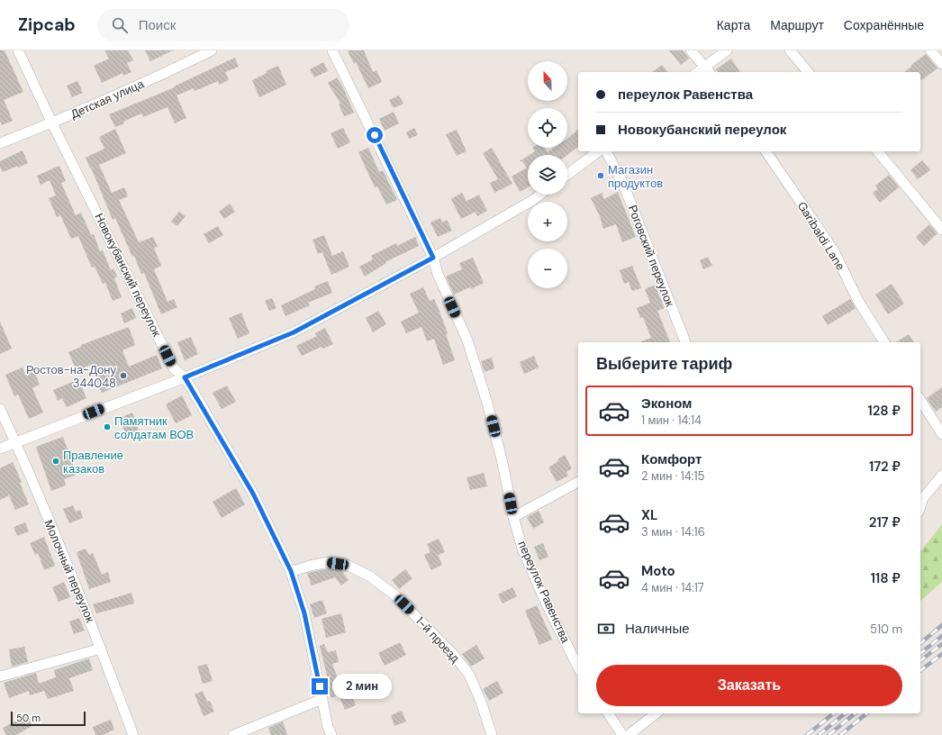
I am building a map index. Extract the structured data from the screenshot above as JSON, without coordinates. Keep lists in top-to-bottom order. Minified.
{"streets":{"street":["Детская улица","Garibaldi Lane","Роговский переулок","Новокубанский переулок","Молочный переулок","переулок Равенства","1-й проезд"]},"crossings":[["Детская улица","Новокубанский переулок"],["Новокубанский переулок","1-й проезд"]],"places":["Магазин продуктов","Ростов-на-Дону 344048","Памятник солдатам ВОВ","Правление казаков"],"scale_bar":"50 m","north":"top","page":{"header":"Zipcab","search":"Поиск","nav":["Карта","Маршрут","Сохранённые"],"map_buttons":["+","−"],"banner":["переулок Равенства","Новокубанский переулок"],"heading":"Выберите тариф","list":[{"name":"Эконом","note":"1 мин · 14:14","value":"128 ₽"},{"name":"Комфорт","note":"2 мин · 14:15","value":"172 ₽"},{"name":"XL","note":"3 мин · 14:16","value":"217 ₽"},{"name":"Moto","note":"4 мин · 14:17","value":"118 ₽"}],"pay":["Наличные","510 m"],"buttons":"Заказать","bubble":"2 мин","scale":"50 m"}}
